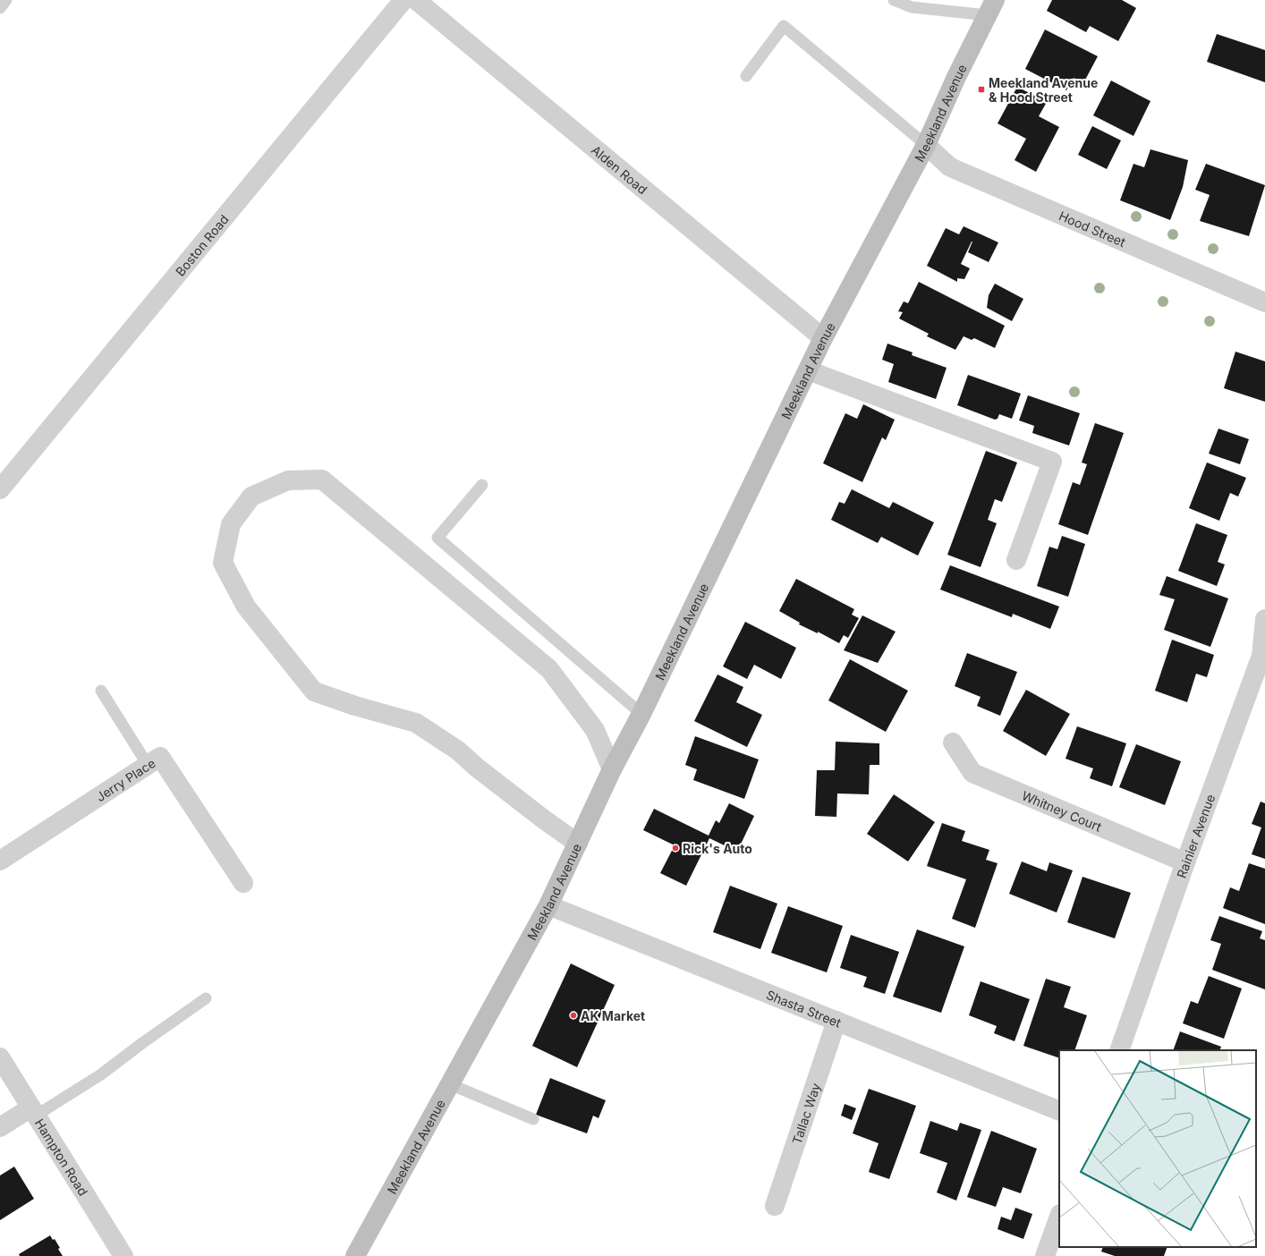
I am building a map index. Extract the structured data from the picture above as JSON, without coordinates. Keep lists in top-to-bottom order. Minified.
{"streets":{"main road":["Meekland Avenue"],"street":["Alden Road","Hood Street","Boston Road","Jerry Place","Whitney Court","Rainier Avenue","Shasta Street","Tallac Way","Hampton Road"]},"crossings":[["Meekland Avenue","Alden Road"],["Meekland Avenue","Hood Street"],["Meekland Avenue","Shasta Street"],["Whitney Court","Rainier Avenue"],["Shasta Street","Tallac Way"]],"places":{"transit":["Meekland Avenue & Hood Street"],"other":["Rick's Auto","AK Market"]}}
